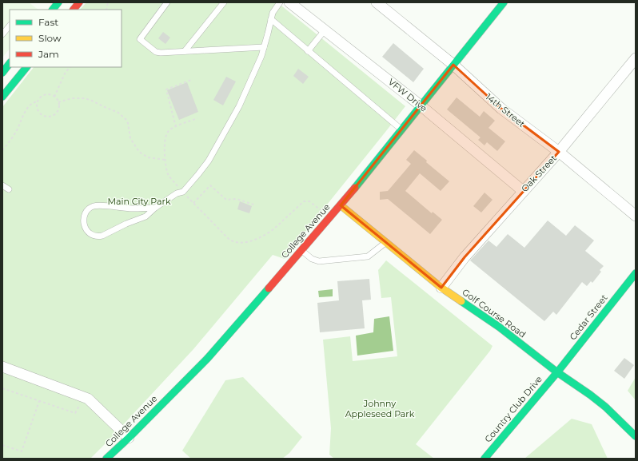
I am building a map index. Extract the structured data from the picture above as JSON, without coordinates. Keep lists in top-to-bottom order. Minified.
{"streets":{"street":["VFW Drive","14th Street","Oak Street","College Avenue","Golf Course Road","Cedar Street","Country Club Drive"]},"crossings":[["VFW Drive","Oak Street"],["VFW Drive","College Avenue"],["14th Street","Oak Street"],["14th Street","College Avenue"],["Oak Street","Golf Course Road"],["College Avenue","Golf Course Road"],["Golf Course Road","Cedar Street"],["Golf Course Road","Country Club Drive"],["Cedar Street","Country Club Drive"]],"parks":["Main City Park","Johnny Appleseed Park"],"legend":["Fast","Slow","Jam"]}
